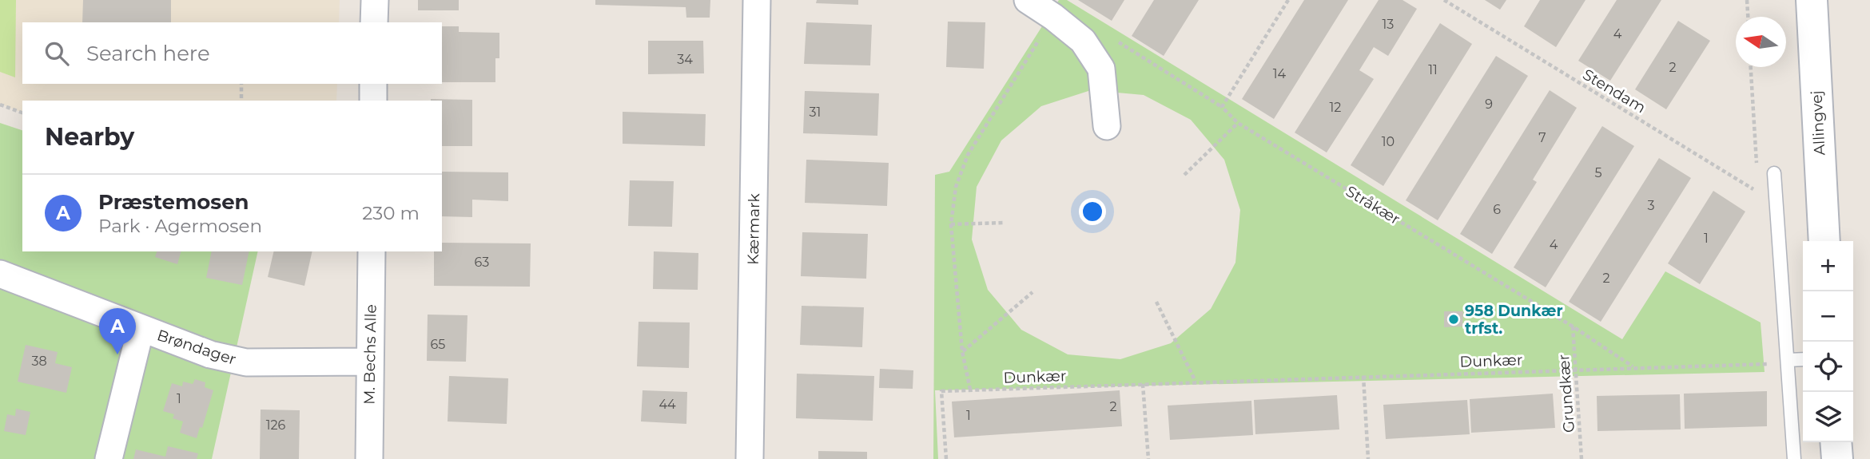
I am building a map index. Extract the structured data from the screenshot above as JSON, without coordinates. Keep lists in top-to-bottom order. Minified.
{"streets":{"street":["Allingvej","Kærmark","Brøndager","M. Bechs Alle"],"path":["Stendam","Stråkær","Dunkær","Grundkær"]},"crossings":[["Stråkær","Dunkær"],["Stråkær","Grundkær"],["Brøndager","M. Bechs Alle"],["Dunkær","Grundkær"]],"places":["958 Dunkær trfst."],"house_numbers":["13","4","34","2","11","14","9","12","31","7","10","5","3","6","1","4","63","2","65","38","1","44","2","1","126"],"north":"left","page":{"search":"Search here","heading":"Nearby","list":[{"mark":"A","name":"Præstemosen","note":"Park · Agermosen","value":"230 m"}],"map_buttons":["+","−"],"pins":"A"}}
